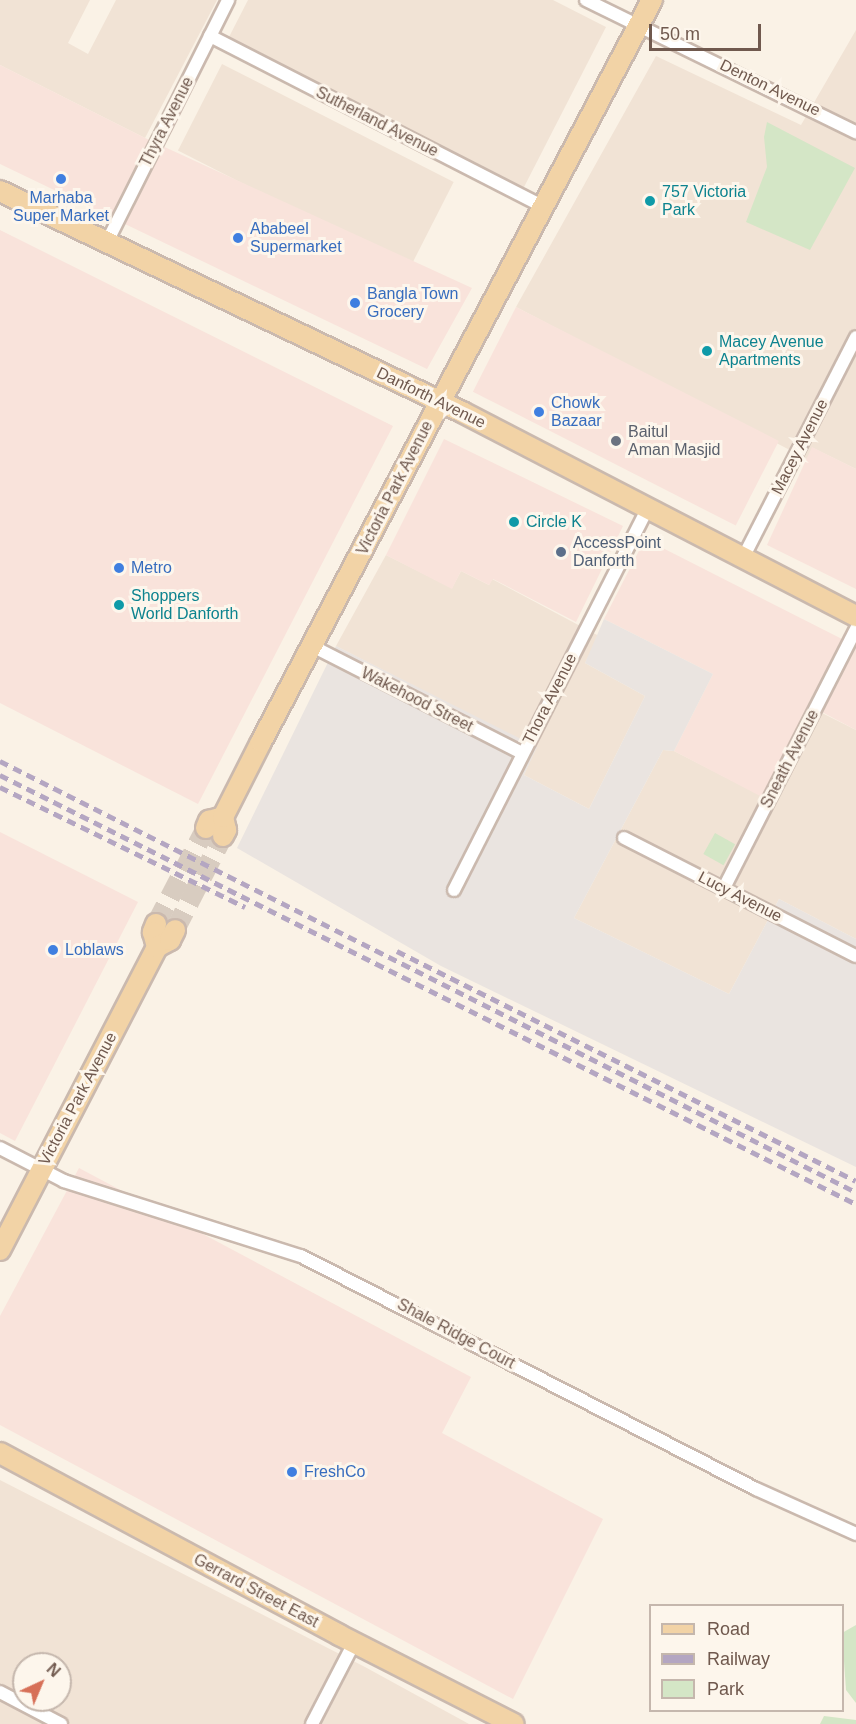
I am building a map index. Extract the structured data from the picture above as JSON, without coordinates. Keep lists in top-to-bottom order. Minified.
{"streets":{"main road":["Danforth Avenue","Victoria Park Avenue","Gerrard Street East"],"street":["Denton Avenue","Thyra Avenue","Sutherland Avenue","Macey Avenue","Thora Avenue","Wakehood Street","Sneath Avenue","Lucy Avenue","Shale Ridge Court"]},"crossings":[["Denton Avenue","Victoria Park Avenue"],["Thyra Avenue","Sutherland Avenue"],["Thyra Avenue","Danforth Avenue"],["Sutherland Avenue","Victoria Park Avenue"],["Danforth Avenue","Macey Avenue"],["Danforth Avenue","Victoria Park Avenue"],["Danforth Avenue","Thora Avenue"],["Victoria Park Avenue","Wakehood Street"],["Victoria Park Avenue","Shale Ridge Court"],["Thora Avenue","Wakehood Street"],["Sneath Avenue","Lucy Avenue"]],"places":["Marhaba Super Market","757 Victoria Park","Ababeel Supermarket","Bangla Town Grocery","Macey Avenue Apartments","Chowk Bazaar","Baitul Aman Masjid","Circle K","AccessPoint Danforth","Metro","Shoppers World Danforth","Loblaws","FreshCo"],"legend":["Road","Railway","Park"],"scale_bar":"50 m","north":"top right"}
